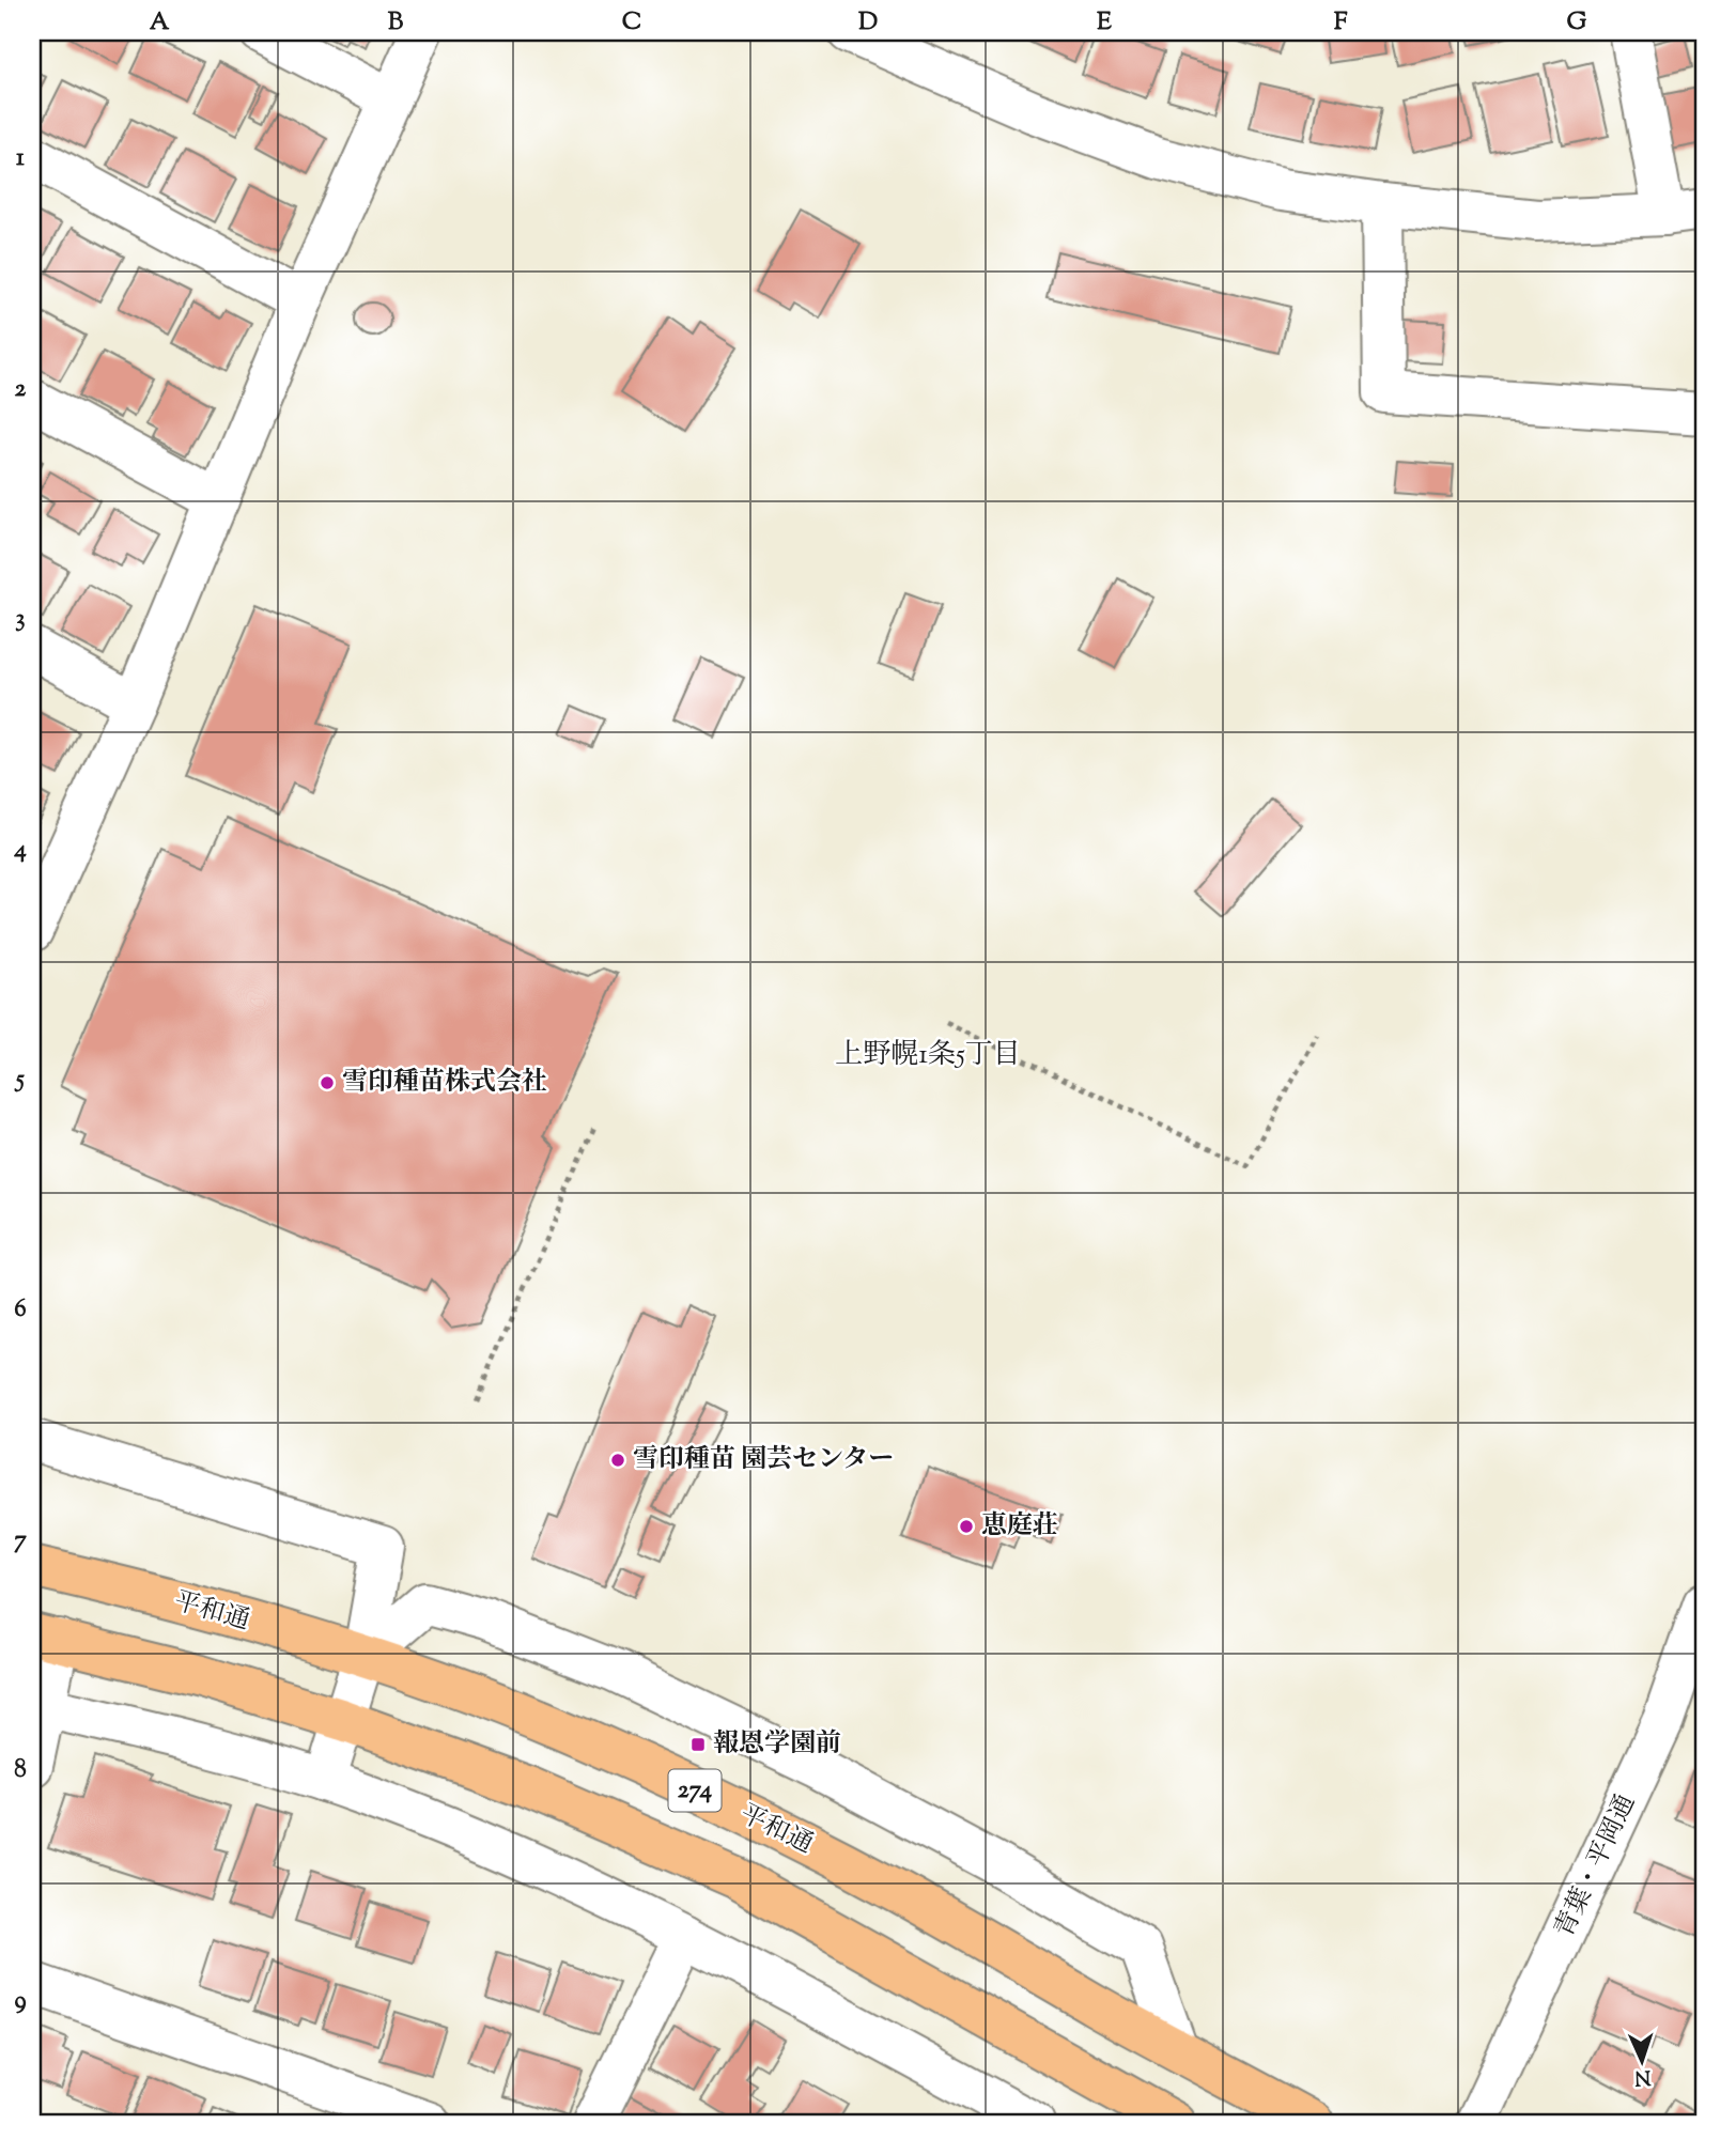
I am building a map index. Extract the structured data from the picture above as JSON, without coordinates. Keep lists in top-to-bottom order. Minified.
{"streets":{"highway":["平和通","274"],"street":["青葉・平岡通"]},"districts":["上野幌1条5丁目"],"places":{"other":["雪印種苗株式会社","雪印種苗 園芸センター","恵庭荘"],"transit":["報恩学園前"]},"north":"bottom","grid":{"columns":["A","B","C","D","E","F","G"],"rows":["1","2","3","4","5","6","7","8","9"]}}
